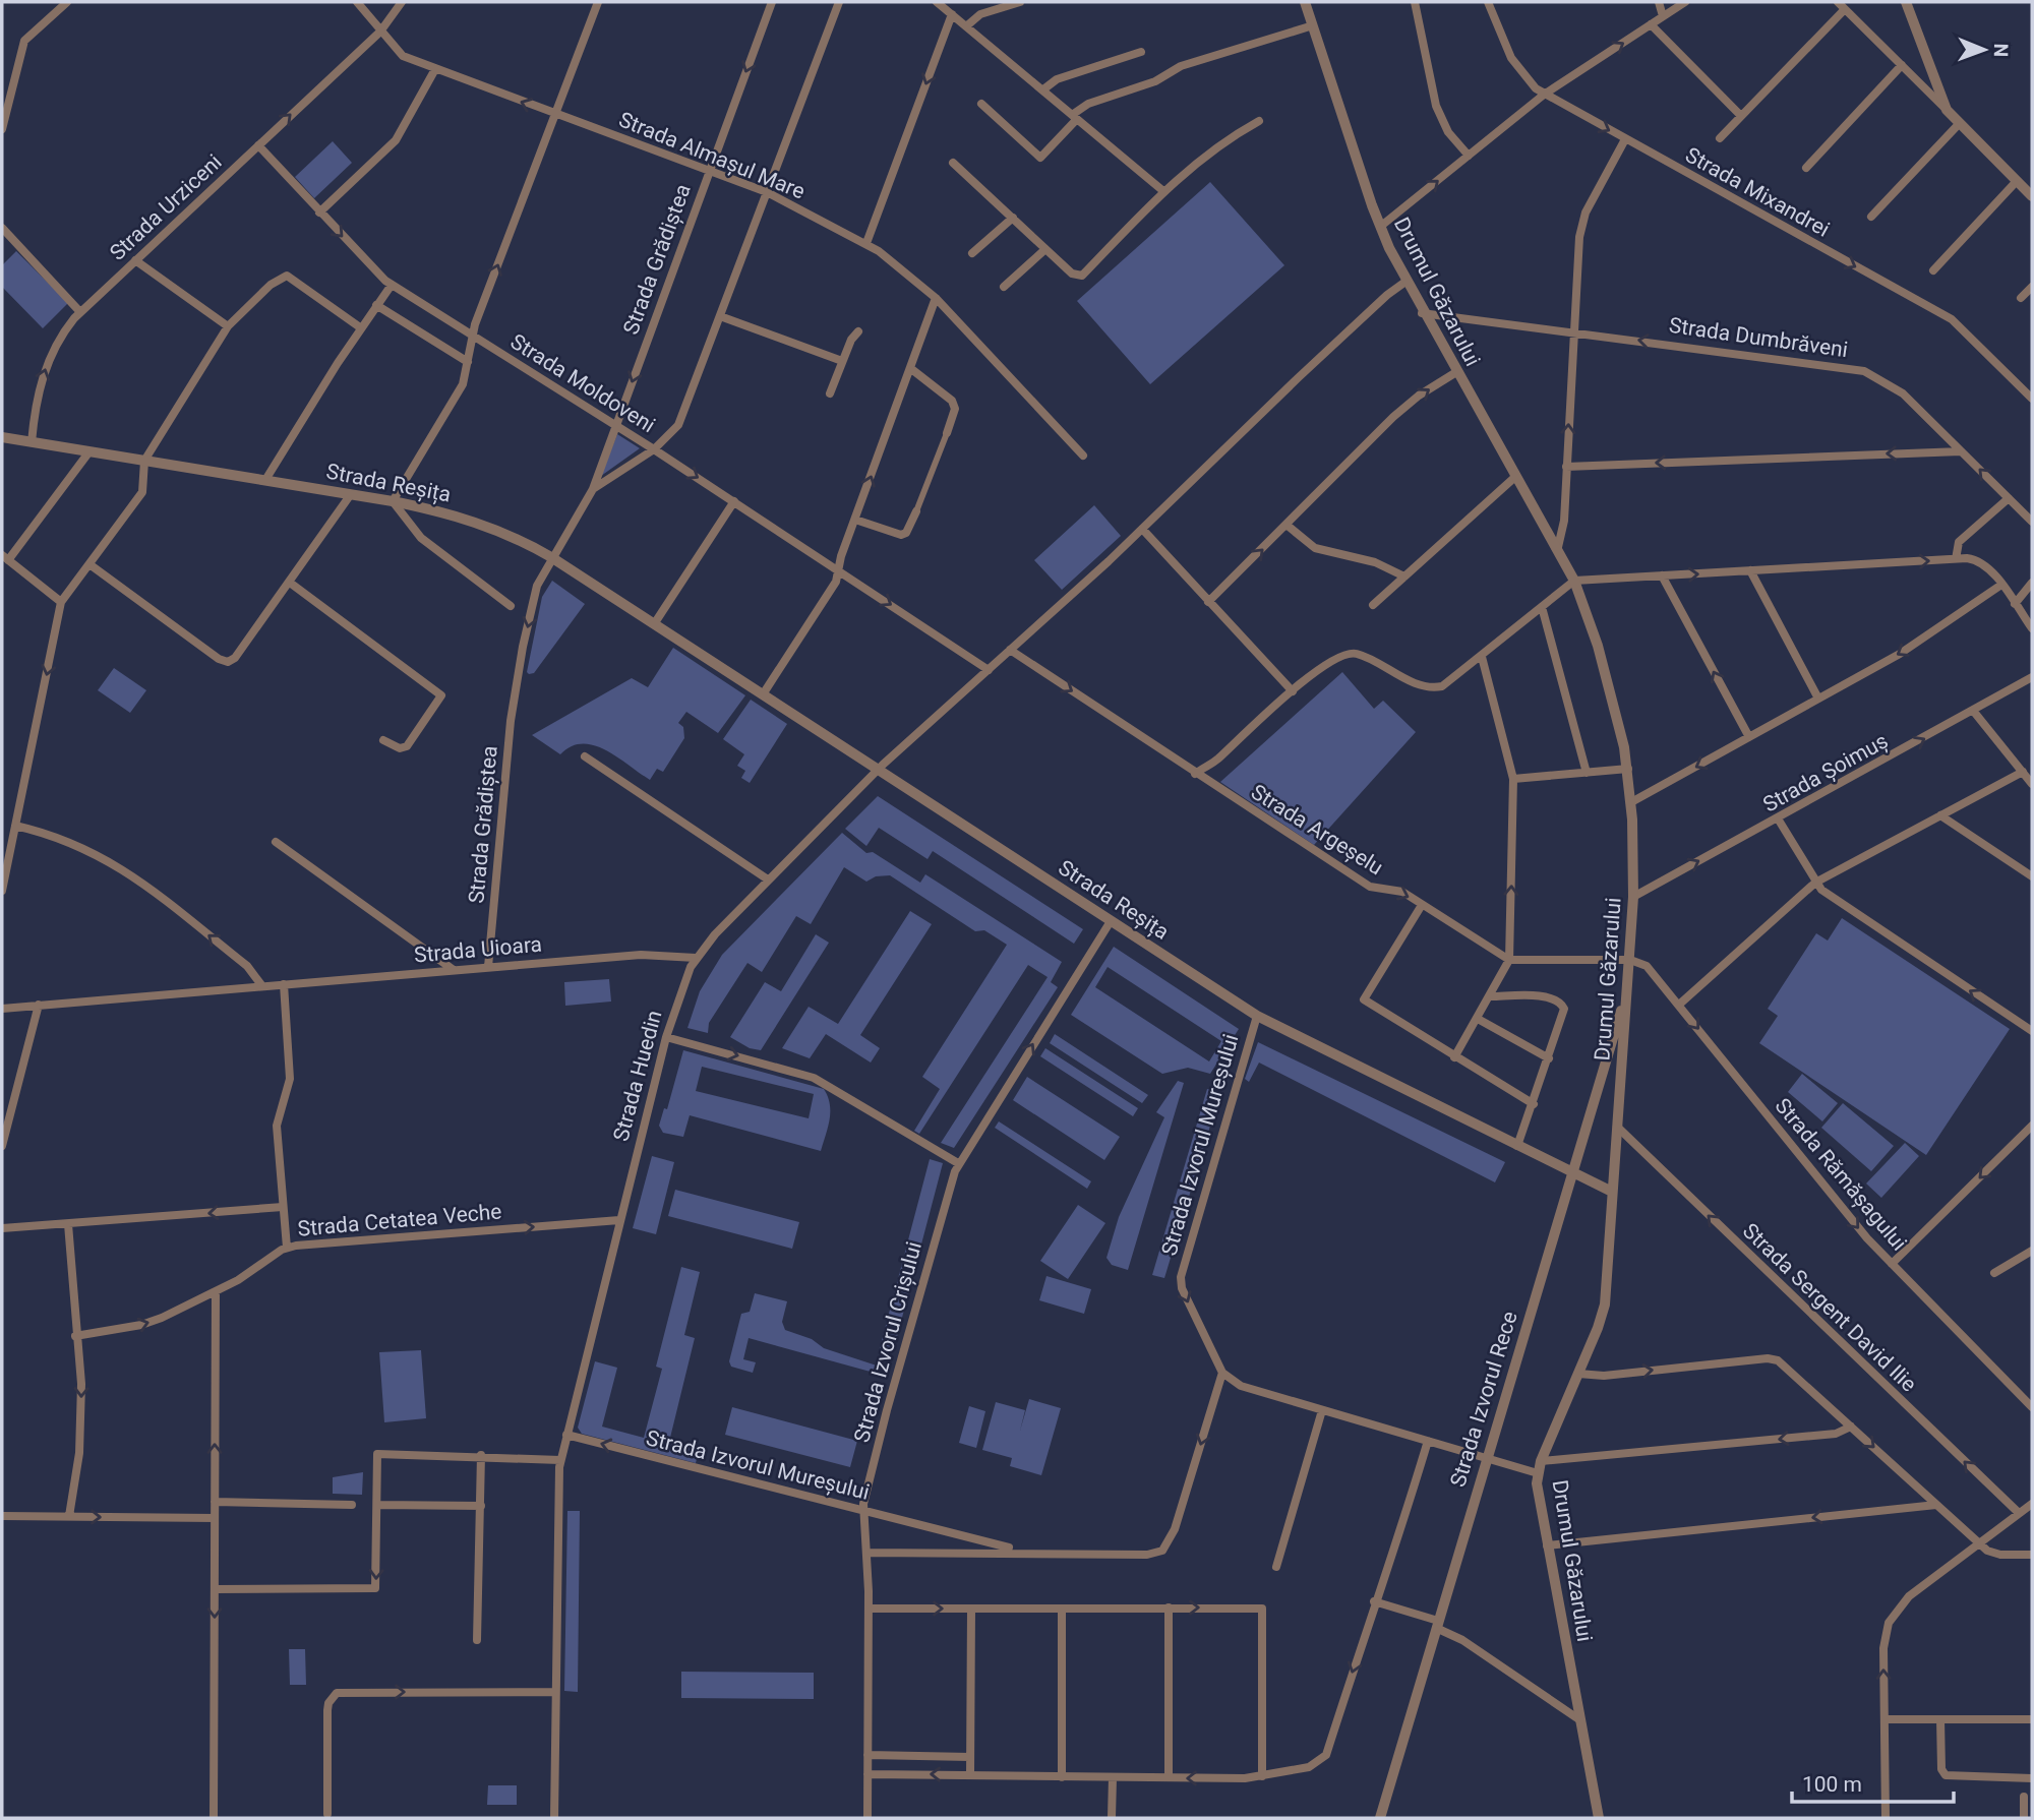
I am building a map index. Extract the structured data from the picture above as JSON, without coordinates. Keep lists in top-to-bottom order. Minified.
{"streets":{"street":["Strada Almașul Mare","Strada Mixandrei","Strada Urziceni","Strada Grădiștea","Drumul Găzarului","Strada Dumbrăveni","Strada Moldoveni","Strada Reșița","Strada Șoimuș","Strada Argeșelu","Strada Uioara","Strada Huedin","Strada Izvorul Mureșului","Strada Rămășagului","Strada Cetatea Veche","Strada Sergent David Ilie","Strada Izvorul Crișului","Strada Izvorul Rece"]},"crossings":[["Strada Almașul Mare","Strada Urziceni"],["Strada Almașul Mare","Strada Grădiștea"],["Strada Urziceni","Strada Moldoveni"],["Strada Urziceni","Strada Reșița"],["Strada Grădiștea","Strada Moldoveni"],["Strada Grădiștea","Strada Reșița"],["Strada Grădiștea","Strada Uioara"],["Drumul Găzarului","Strada Dumbrăveni"],["Drumul Găzarului","Strada Șoimuș"],["Drumul Găzarului","Strada Huedin"],["Drumul Găzarului","Strada Rămășagului"],["Drumul Găzarului","Strada Sergent David Ilie"],["Drumul Găzarului","Strada Izvorul Rece"],["Strada Moldoveni","Strada Huedin"],["Strada Reșița","Strada Huedin"],["Strada Reșița","Strada Izvorul Mureșului"],["Strada Reșița","Strada Izvorul Crișului"],["Strada Reșița","Strada Izvorul Rece"],["Strada Argeșelu","Strada Huedin"],["Strada Uioara","Strada Huedin"],["Strada Huedin","Strada Izvorul Mureșului"],["Strada Huedin","Strada Cetatea Veche"],["Strada Izvorul Mureșului","Strada Izvorul Crișului"]],"one_way":["Strada Mixandrei","Strada Urziceni","Strada Dumbrăveni","Strada Moldoveni","Strada Șoimuș","Strada Argeșelu","Strada Rămășagului","Strada Cetatea Veche"],"scale_bar":"100 m","north":"right"}
